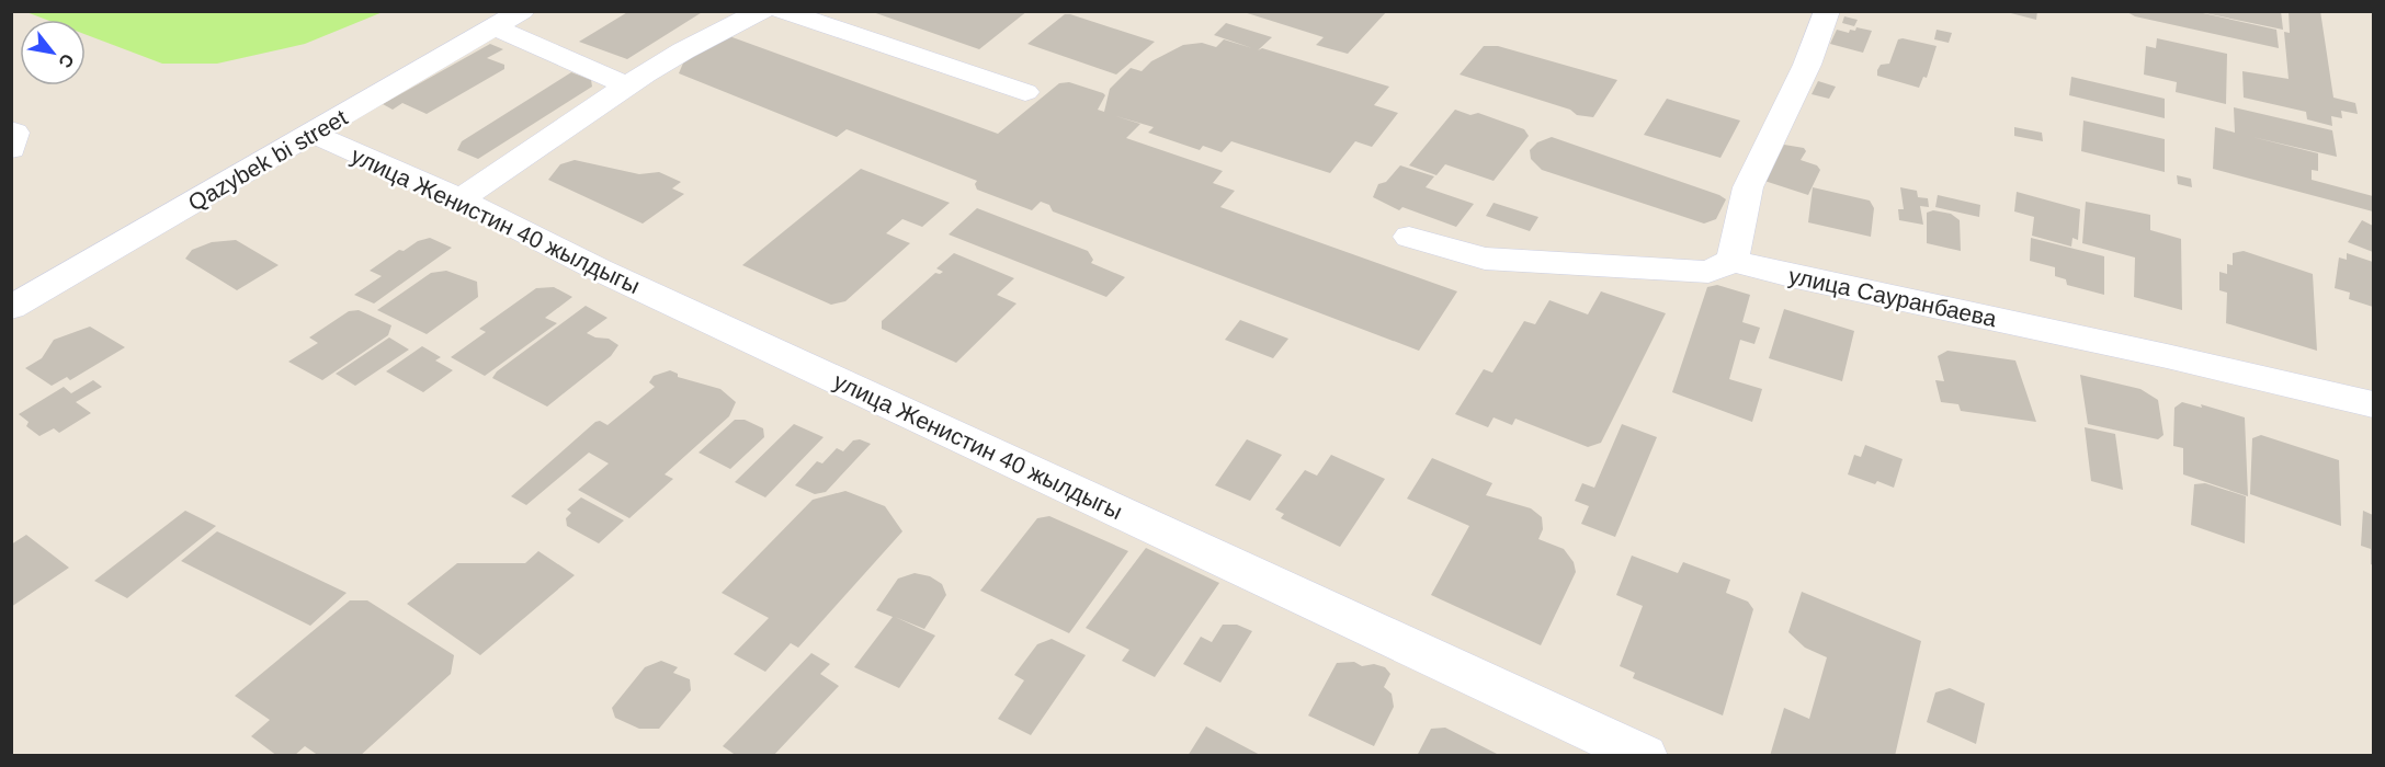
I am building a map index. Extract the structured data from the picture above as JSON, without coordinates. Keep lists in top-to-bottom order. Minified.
{"streets":{"street":["Qazybek bi street","улица Женистин 40 жылдыгы","улица Сауранбаева"]},"crossings":[["Qazybek bi street","улица Женистин 40 жылдыгы"]],"north":"bottom right"}
